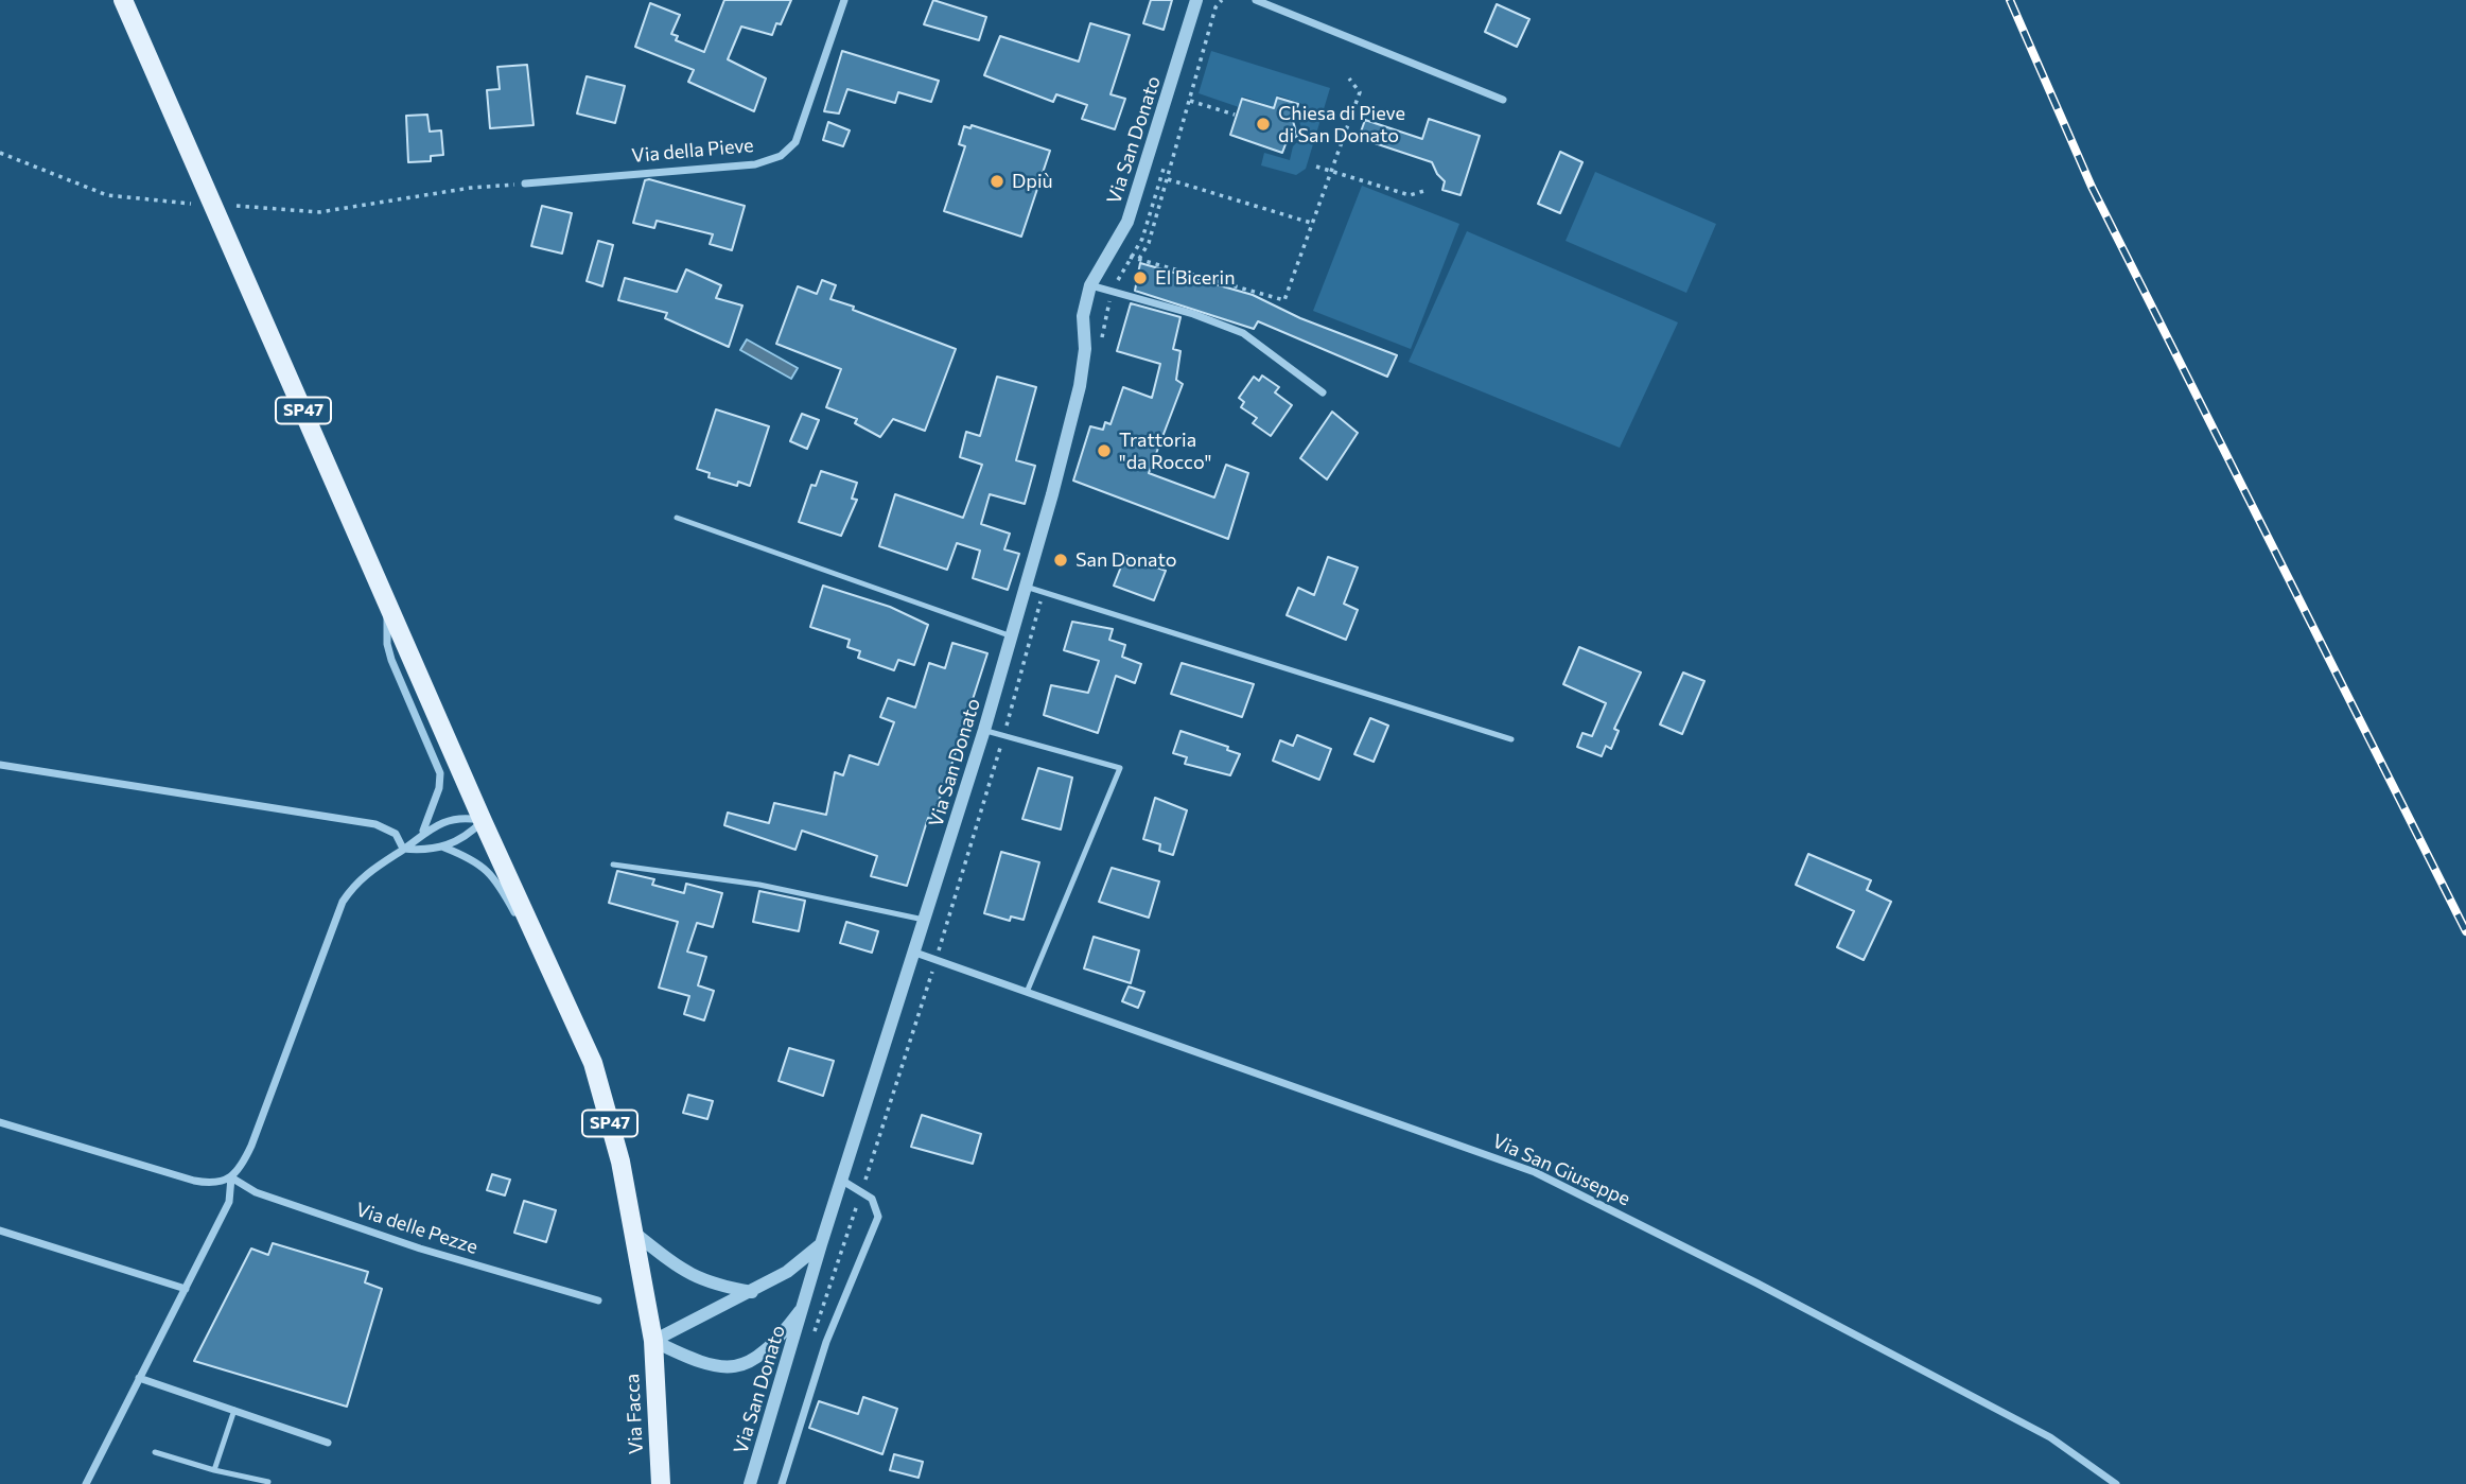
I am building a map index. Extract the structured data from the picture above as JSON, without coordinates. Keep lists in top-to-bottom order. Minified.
{"streets":{"main road":["SP47","Via Facca"],"street":["Via San Donato","Via della Pieve","Via San Giuseppe","Via delle Pezze"]},"crossings":[["Via San Donato","SP47"],["Via San Donato","Via San Giuseppe"],["Via San Donato","Via Facca"],["SP47","Via Facca"]],"places":["Chiesa di Pieve di San Donato","Dpiù","El Bicerin","Trattoria \"da Rocco\"","San Donato"]}
